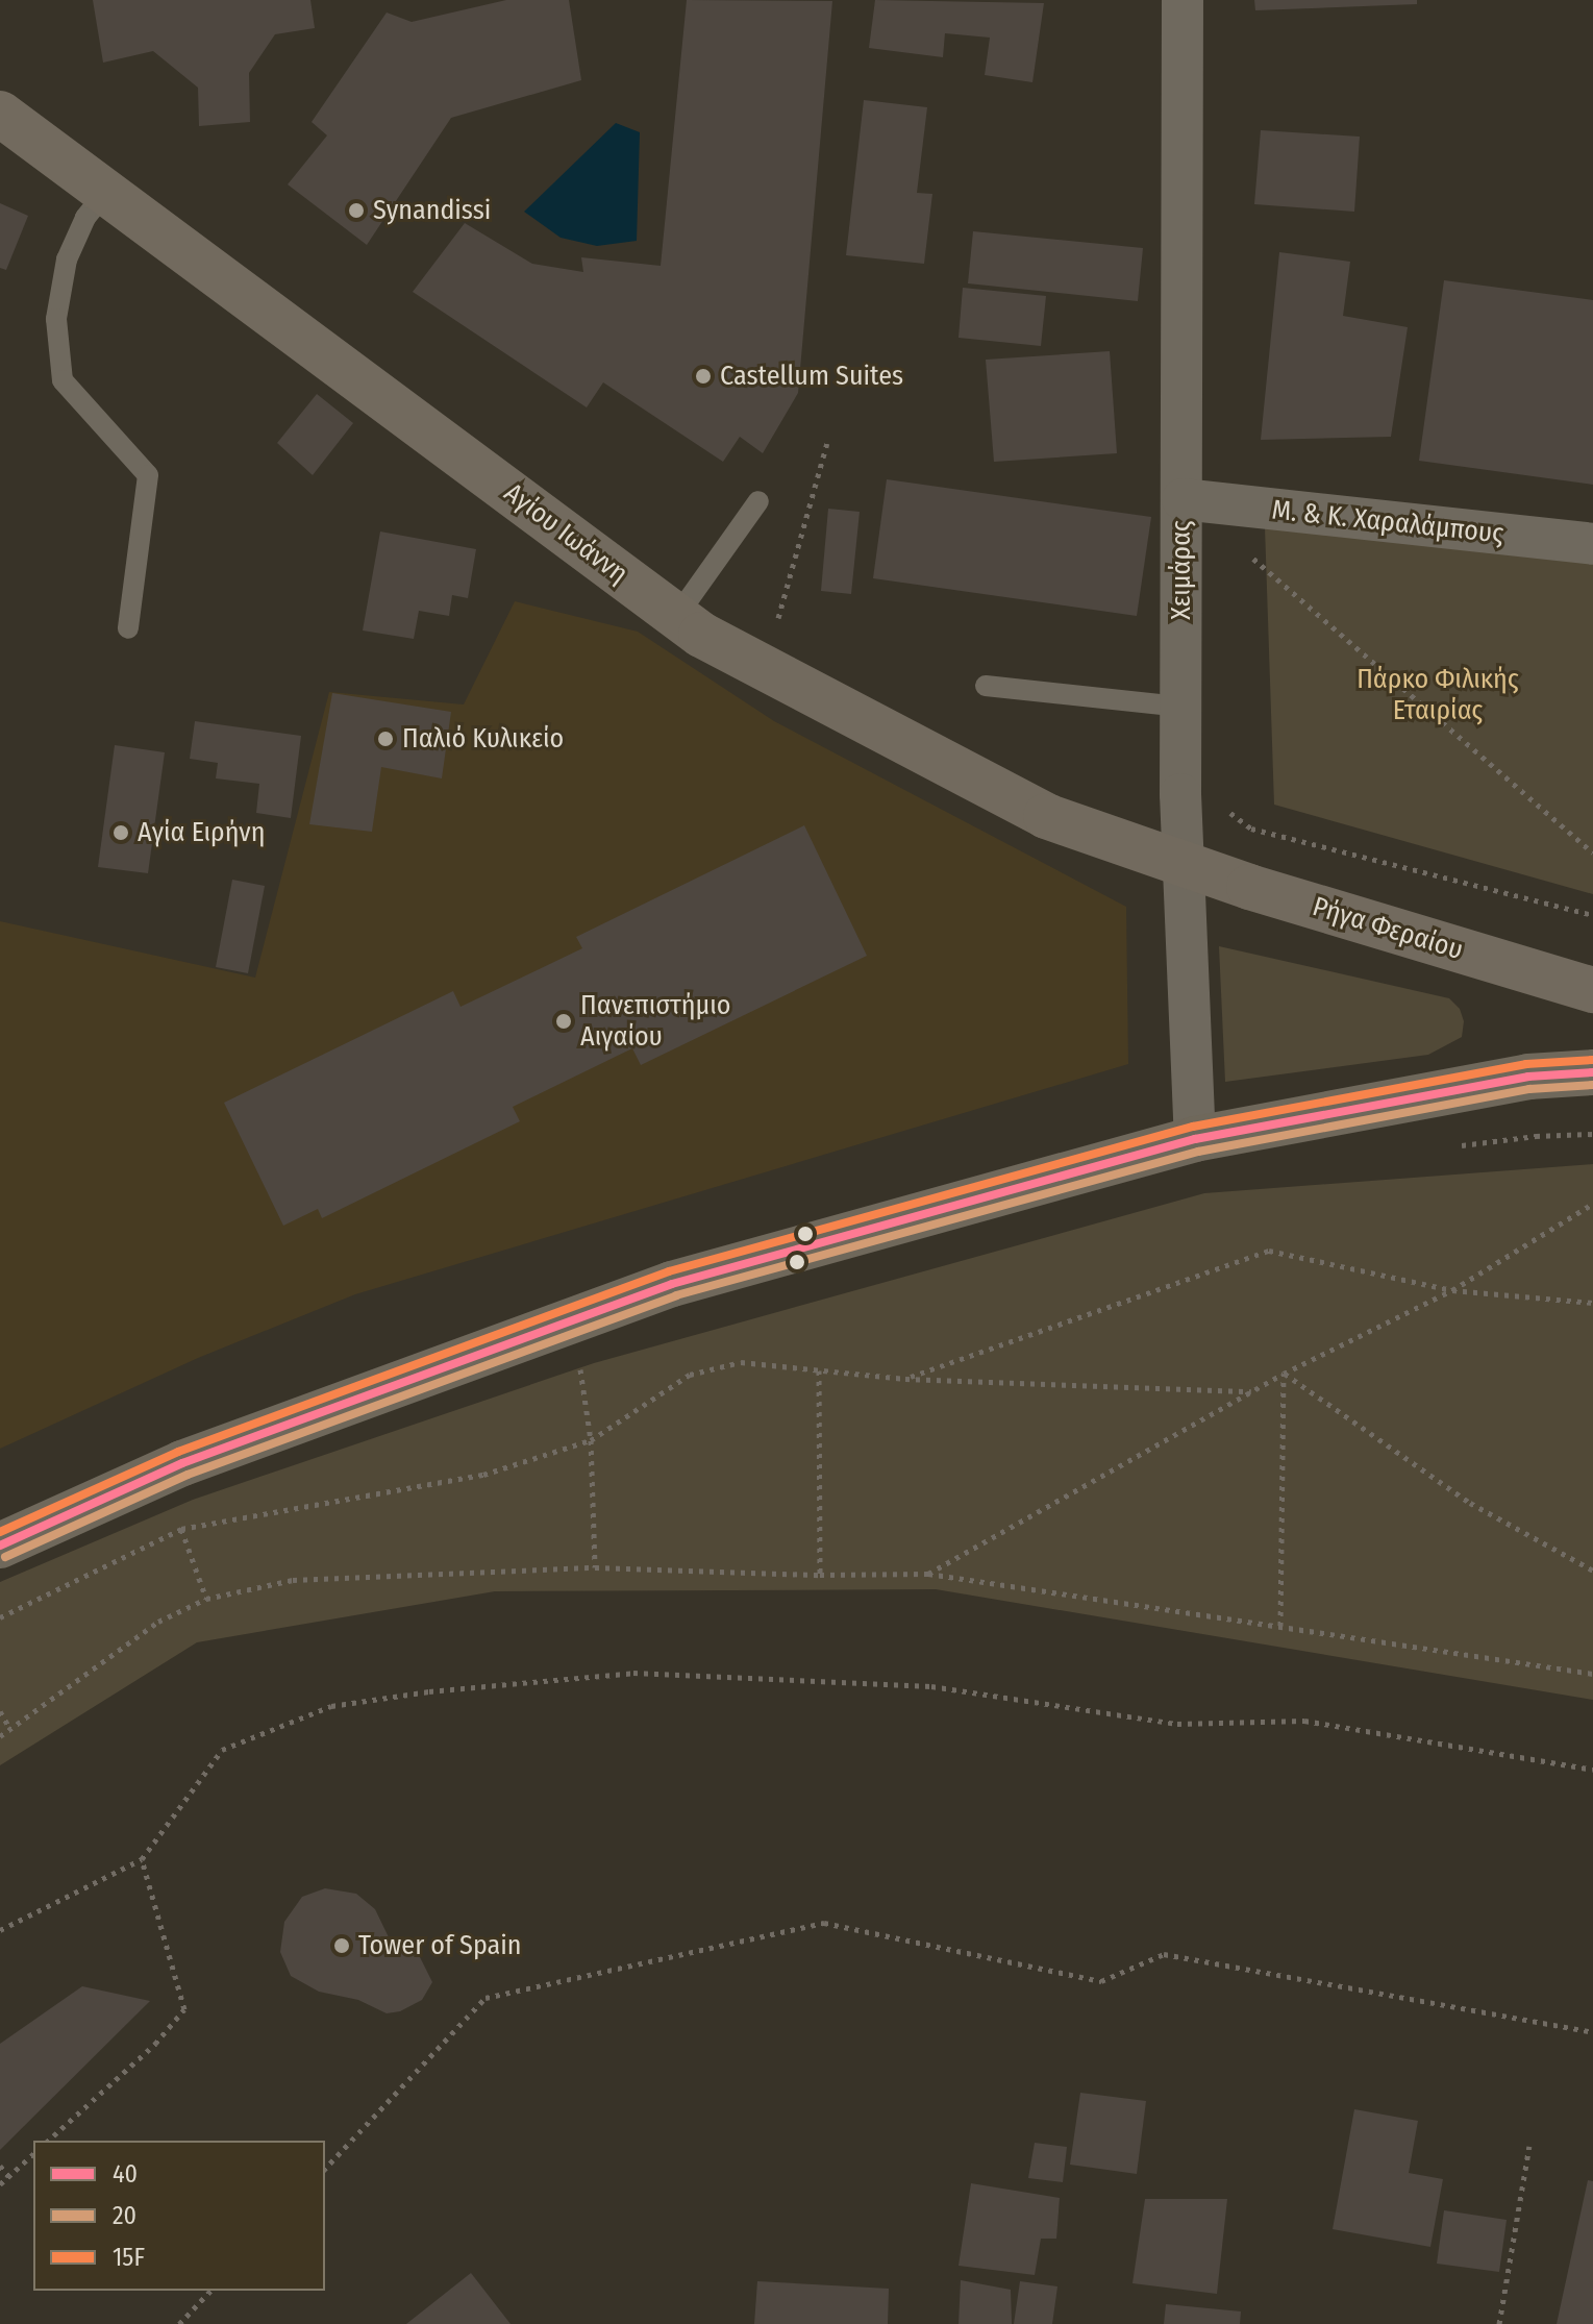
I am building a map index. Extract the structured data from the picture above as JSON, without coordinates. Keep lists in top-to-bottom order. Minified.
{"streets":{"street":["Μ. & Κ. Χαραλάμπους","Αγίου Ιωάννη","Χειμάρας","Ρήγα Φεραίου"]},"crossings":[["Μ. & Κ. Χαραλάμπους","Χειμάρας"],["Αγίου Ιωάννη","Χειμάρας"],["Αγίου Ιωάννη","Ρήγα Φεραίου"],["Χειμάρας","Ρήγα Φεραίου"]],"parks":["Πάρκο Φιλικής Εταιρίας"],"places":["Synandissi","Castellum Suites","Παλιό Κυλικείο","Αγία Ειρήνη","Πανεπιστήμιο Αιγαίου","Tower of Spain"],"lines":["transit line 15F","transit line 40","transit line 20"],"legend":["40","20","15F"]}
